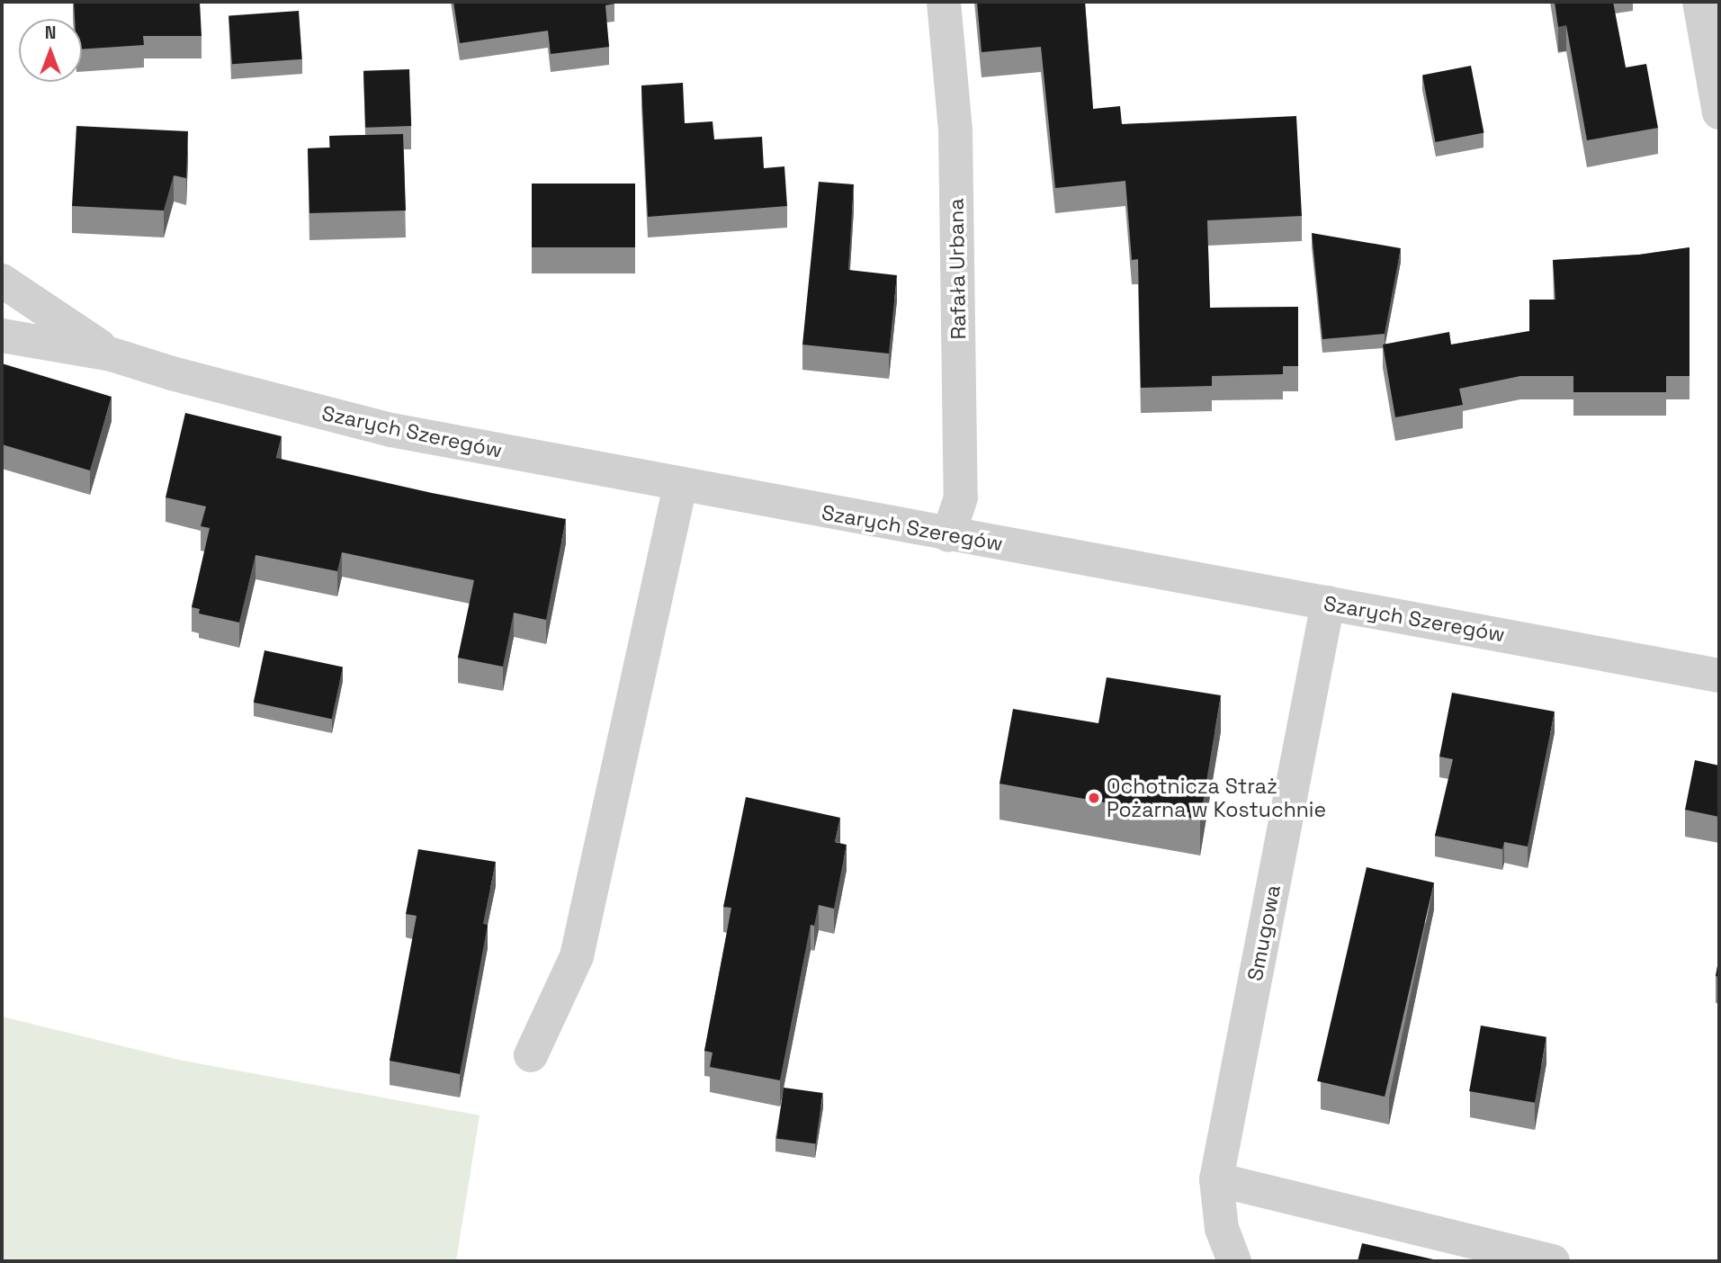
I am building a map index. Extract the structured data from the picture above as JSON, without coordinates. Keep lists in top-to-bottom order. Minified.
{"streets":{"street":["Rafała Urbana","Szarych Szeregów","Smugowa"]},"crossings":[["Rafała Urbana","Szarych Szeregów"],["Szarych Szeregów","Smugowa"]],"places":["Ochotnicza Straż Pożarna w Kostuchnie"],"north":"top"}
